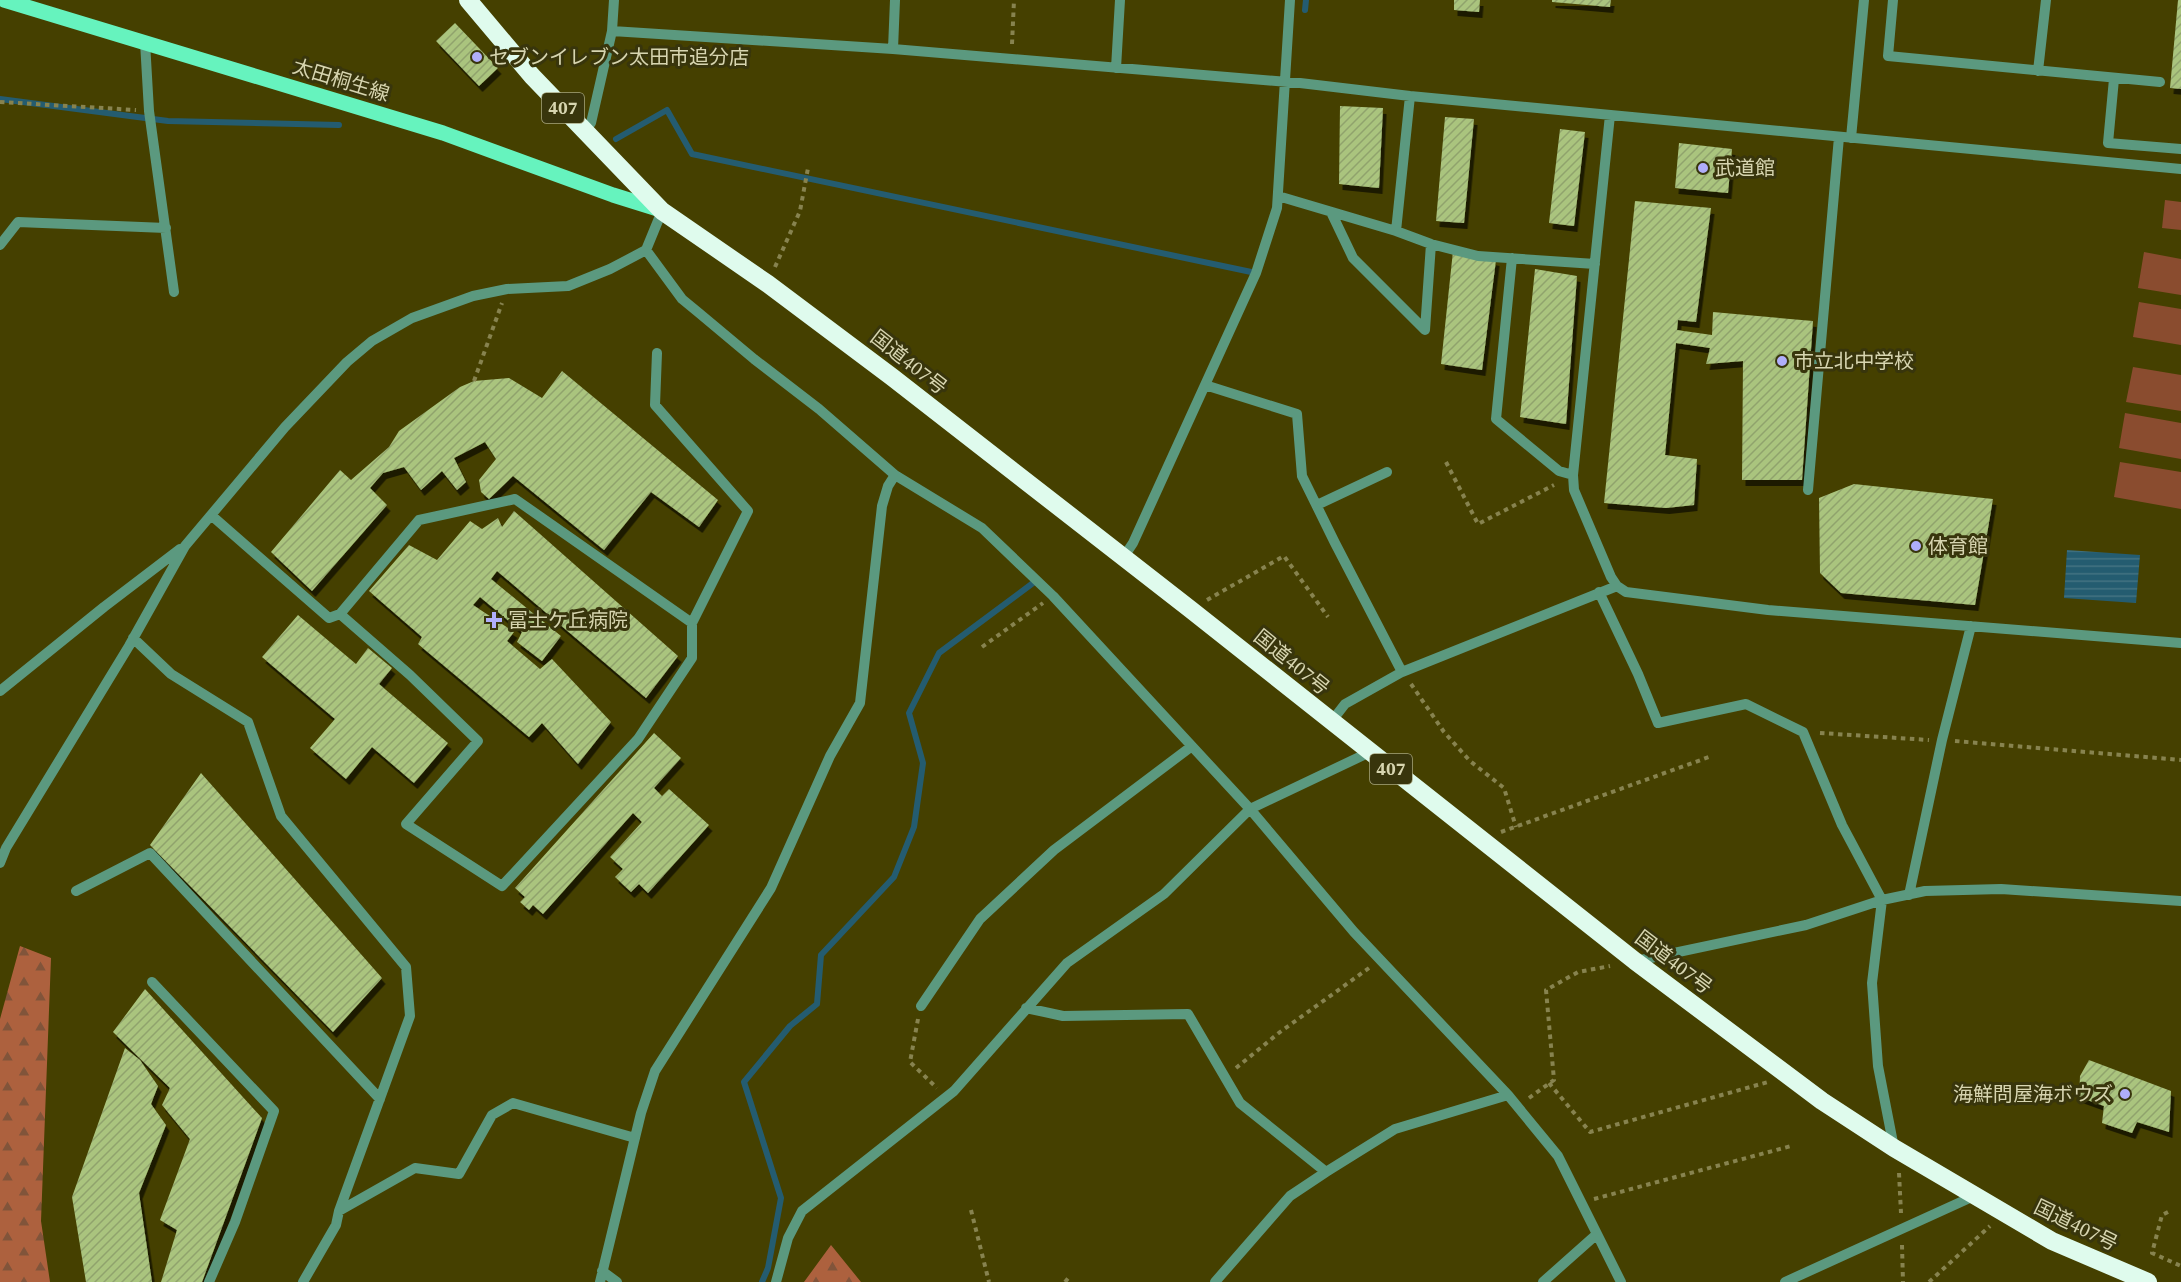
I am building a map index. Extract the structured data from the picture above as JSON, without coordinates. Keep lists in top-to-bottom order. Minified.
{"streets":{"highway":["407","国道407号"],"main road":["太田桐生線"]},"crossings":[["太田桐生線","国道407号"]],"places":{"other":["セブンイレブン太田市追分店","武道館","市立北中学校","体育館","海鮮問屋海ボウズ"],"health":["冨士ケ丘病院"]}}
